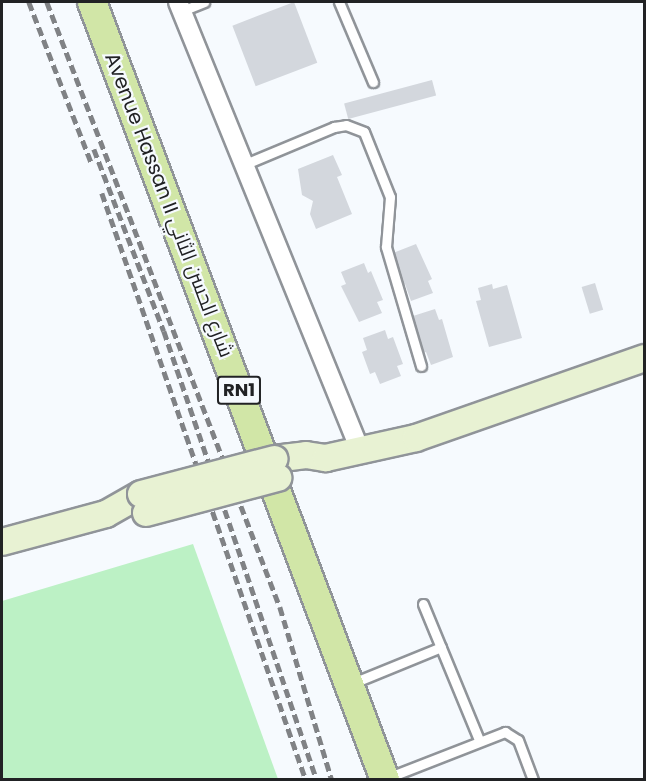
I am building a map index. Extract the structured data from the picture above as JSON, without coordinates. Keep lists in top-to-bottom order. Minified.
{"streets":{"main road":["Avenue Hassan II شارع الحسن الثاني","RN1"]}}
